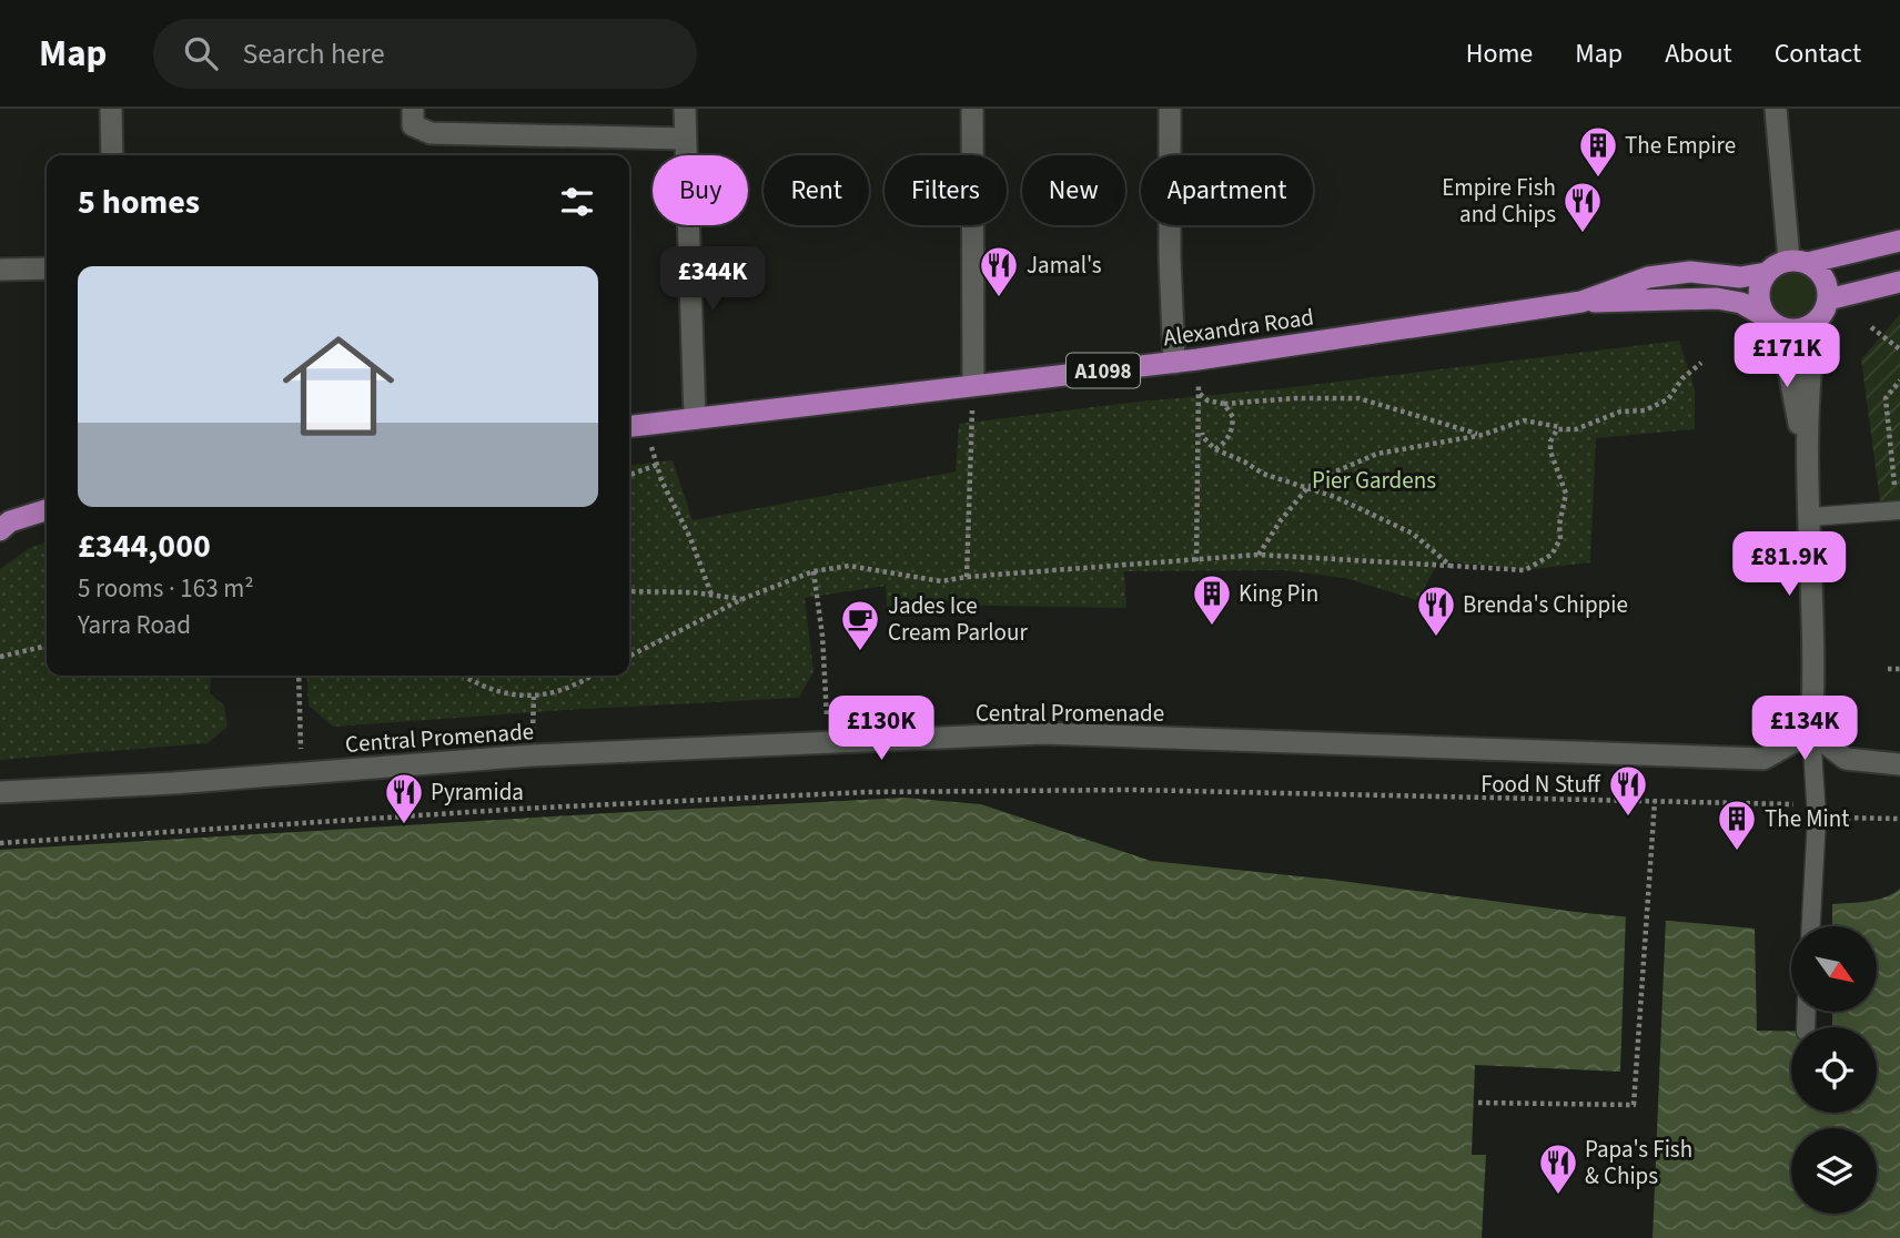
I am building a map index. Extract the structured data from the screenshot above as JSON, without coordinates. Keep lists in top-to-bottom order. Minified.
{"streets":{"main road":["Alexandra Road","A1098"],"street":["Central Promenade"]},"parks":["Pier Gardens"],"places":{"building":["The Empire","King Pin","The Mint"],"restaurant":["Empire Fish and Chips","Jamal's","Brenda's Chippie","Food N Stuff","Pyramida","Papa's Fish & Chips"],"cafe":["Jades Ice Cream Parlour"]},"north":"bottom right","page":{"header":"Map","search":"Search here","nav":["Home","Map","About","Contact"],"chip":["Buy","Rent","Filters","New","Apartment"],"heading":"5 homes","price":["£344K","£171K","£81.9K","£130K","£134K"],"list":[{"name":"£344,000","note":"5 rooms · 163 m² · Yarra Road"}]}}
